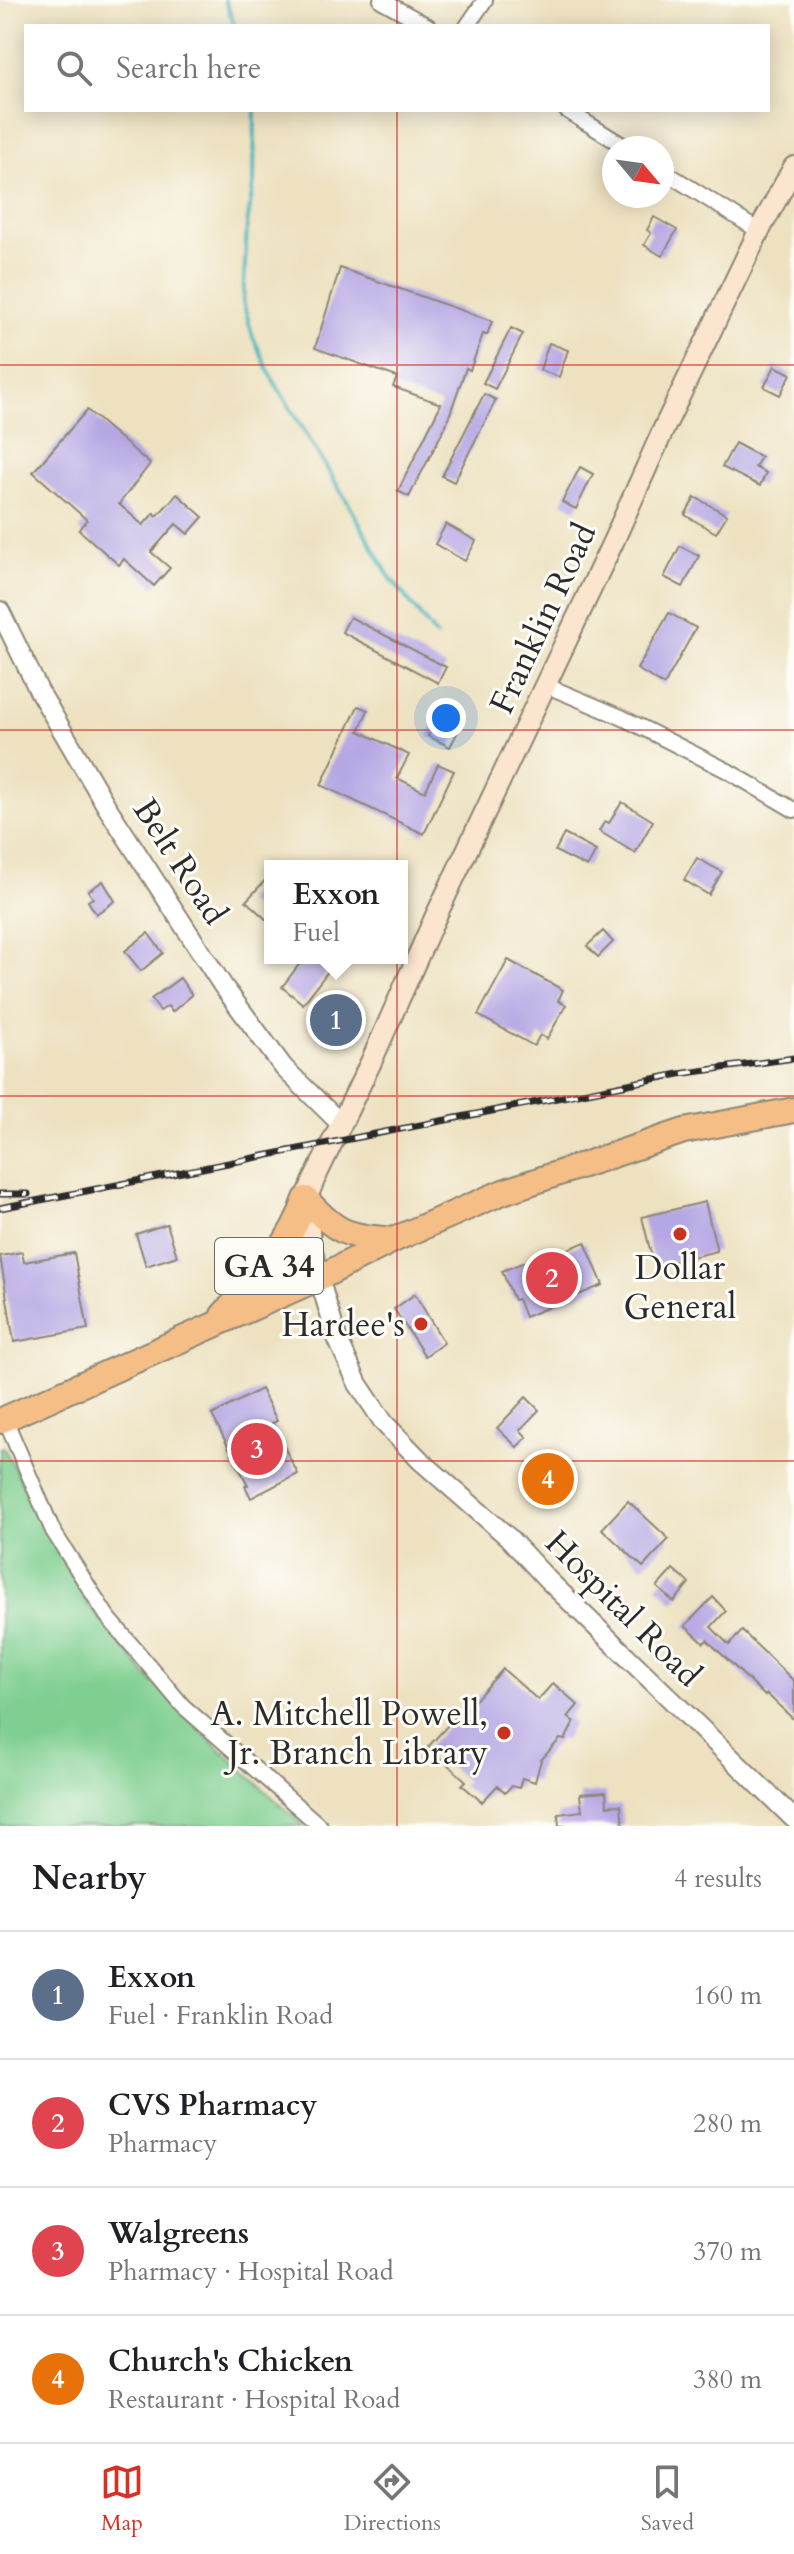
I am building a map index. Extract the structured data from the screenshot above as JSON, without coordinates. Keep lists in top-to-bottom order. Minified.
{"streets":{"main road":["Franklin Road","GA 34"],"street":["Belt Road","Hospital Road"]},"crossings":[["Franklin Road","Belt Road"],["Franklin Road","GA 34"],["Franklin Road","Hospital Road"]],"places":["Dollar General","Hardee's","A. Mitchell Powell, Jr. Branch Library"],"north":"bottom right","page":{"search":"Search here","popup":["Exxon","Fuel"],"pins":["1","2","3","4"],"heading":["Nearby","4 results"],"list":[{"mark":"1","name":"Exxon","note":"Fuel · Franklin Road","value":"160 m"},{"mark":"2","name":"CVS Pharmacy","note":"Pharmacy","value":"280 m"},{"mark":"3","name":"Walgreens","note":"Pharmacy · Hospital Road","value":"370 m"},{"mark":"4","name":"Church's Chicken","note":"Restaurant · Hospital Road","value":"380 m"}],"nav":["Map","Directions","Saved"]}}
